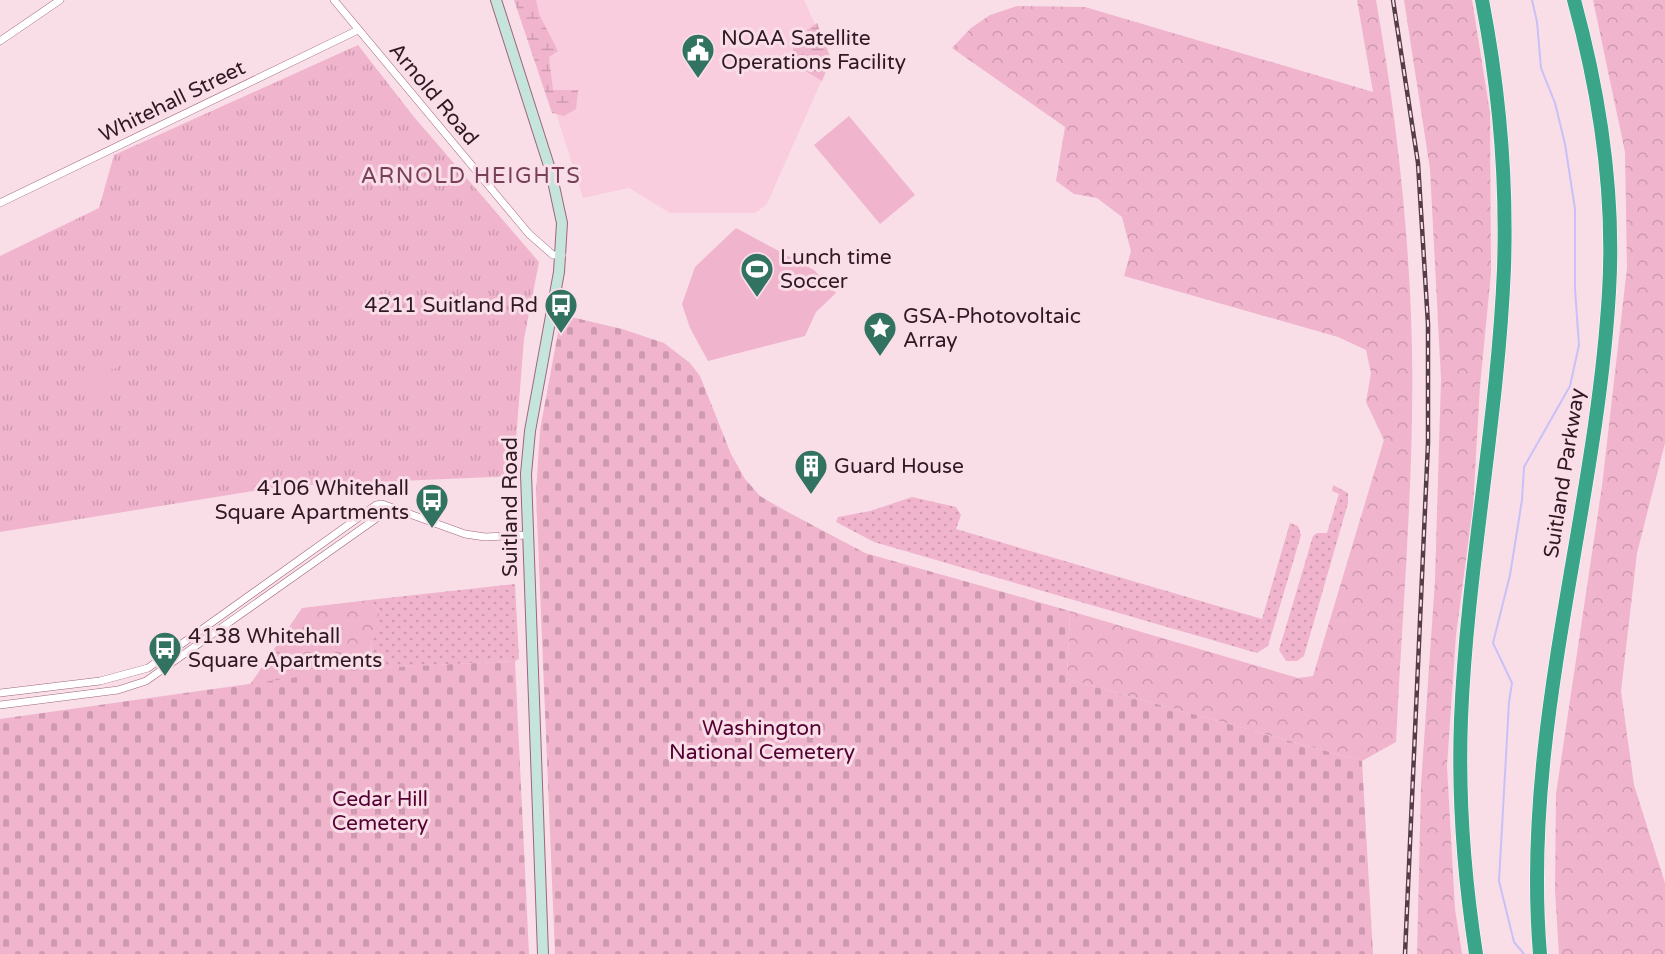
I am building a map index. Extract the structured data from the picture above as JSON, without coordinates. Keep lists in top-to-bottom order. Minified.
{"streets":{"highway":["Suitland Parkway"],"main road":["Suitland Road"],"street":["Arnold Road","Whitehall Street"]},"crossings":[["Arnold Road","Whitehall Street"],["Arnold Road","Suitland Road"]],"districts":["ARNOLD HEIGHTS"],"parks":["Washington National Cemetery","Cedar Hill Cemetery"],"places":{"public building":["NOAA Satellite Operations Facility"],"sports":["Lunch time Soccer"],"bus stop":["4211 Suitland Rd","4106 Whitehall Square Apartments","4138 Whitehall Square Apartments"],"place":["GSA-Photovoltaic Array"],"building":["Guard House"]}}
